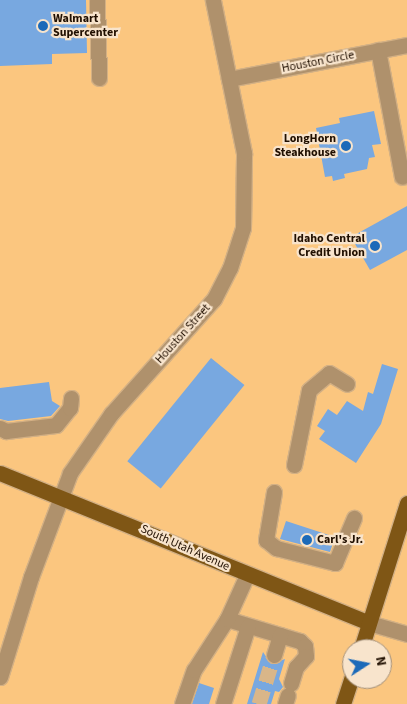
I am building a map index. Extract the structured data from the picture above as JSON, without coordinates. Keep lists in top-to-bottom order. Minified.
{"streets":{"main road":["South Utah Avenue"],"street":["Houston Circle","Houston Street"]},"crossings":[["Houston Circle","Houston Street"],["Houston Street","South Utah Avenue"]],"places":["Walmart Supercenter","LongHorn Steakhouse","Idaho Central Credit Union","Carl's Jr."],"north":"right"}
